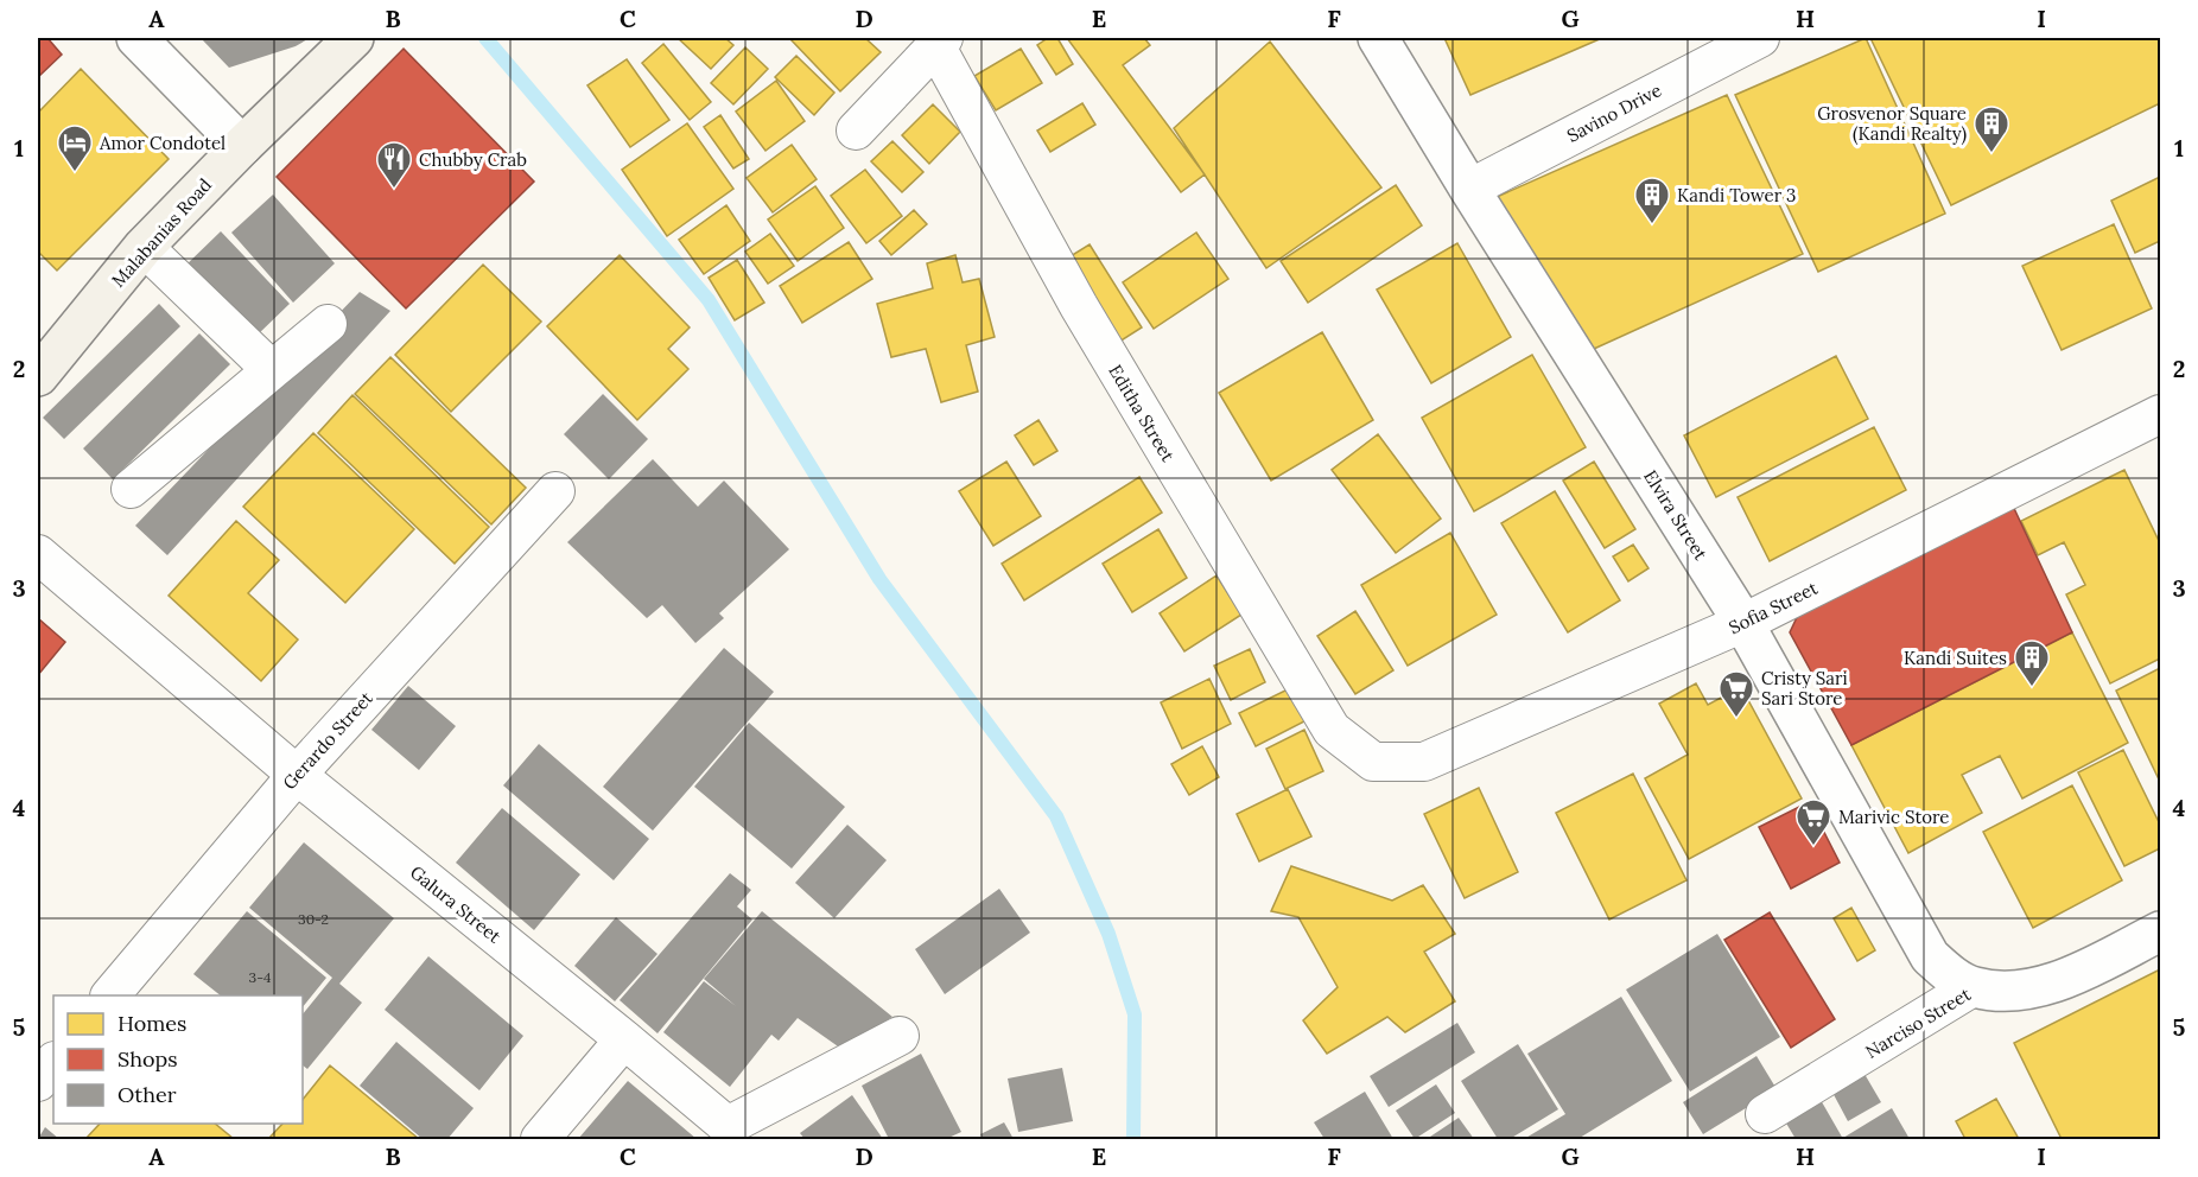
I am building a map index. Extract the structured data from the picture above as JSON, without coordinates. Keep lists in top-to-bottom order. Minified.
{"streets":{"main road":["Malabanias Road"],"street":["Savino Drive","Editha Street","Elvira Street","Sofia Street","Gerardo Street","Galura Street","Narciso Street"]},"crossings":[["Savino Drive","Elvira Street"],["Editha Street","Sofia Street"],["Elvira Street","Sofia Street"],["Elvira Street","Narciso Street"],["Gerardo Street","Galura Street"]],"places":{"building":["Grosvenor Square (Kandi Realty)","Kandi Tower 3","Kandi Suites"],"hotel":["Amor Condotel"],"restaurant":["Chubby Crab"],"supermarket":["Cristy Sari Sari Store","Marivic Store"]},"house_numbers":["30-2","3-4"],"legend":["Homes","Shops","Other"],"grid":{"columns":["A","B","C","D","E","F","G","H","I"],"rows":["1","2","3","4","5"]}}
